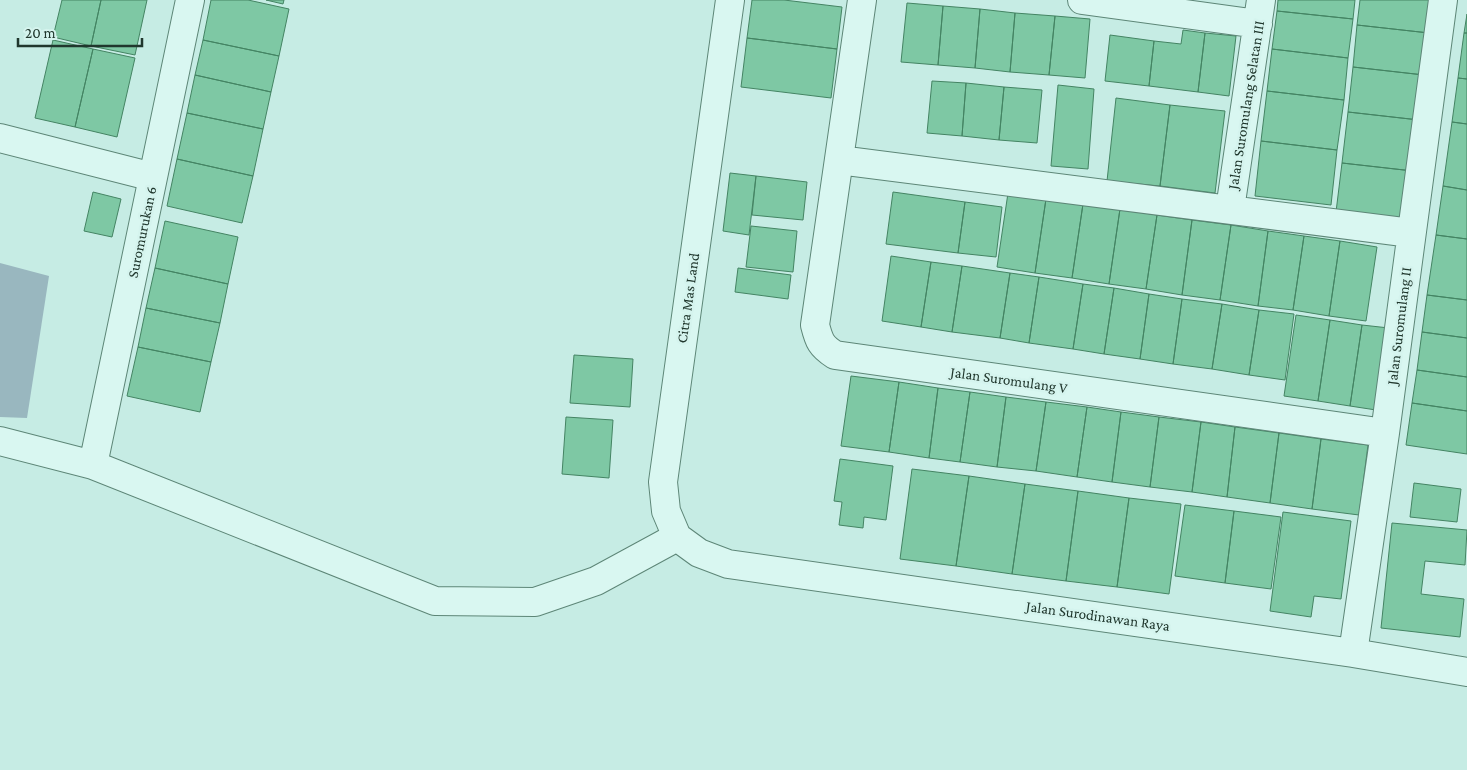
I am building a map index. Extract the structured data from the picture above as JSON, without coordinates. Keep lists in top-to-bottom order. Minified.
{"streets":{"street":["Jalan Suromulang Selatan III","Suromurukan 6","Citra Mas Land","Jalan Suromulang II","Jalan Suromulang V","Jalan Surodinawan Raya"]},"crossings":[["Citra Mas Land","Jalan Surodinawan Raya"],["Jalan Suromulang II","Jalan Suromulang V"],["Jalan Suromulang II","Jalan Surodinawan Raya"]],"scale_bar":"20 m"}
